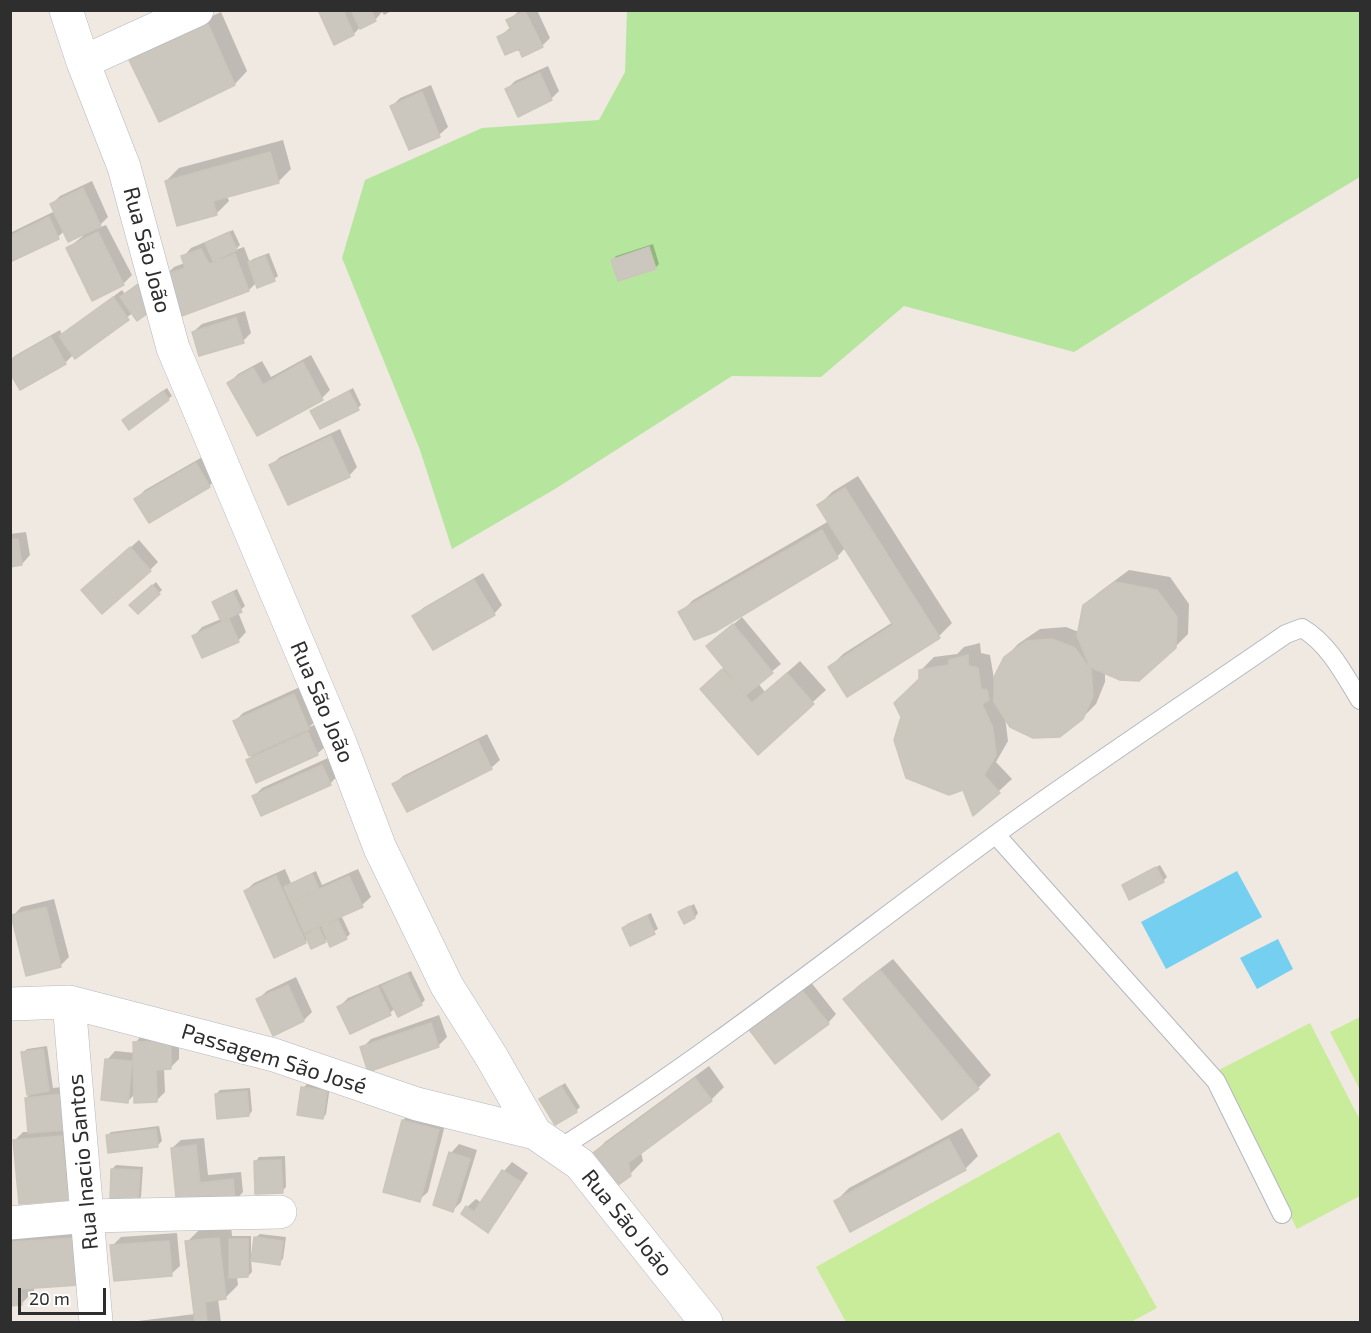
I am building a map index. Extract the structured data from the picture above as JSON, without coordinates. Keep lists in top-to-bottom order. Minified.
{"streets":{"street":["Rua São João","Passagem São José","Rua Inacio Santos"]},"crossings":[["Rua São João","Passagem São José"],["Passagem São José","Rua Inacio Santos"]],"scale_bar":"20 m"}
